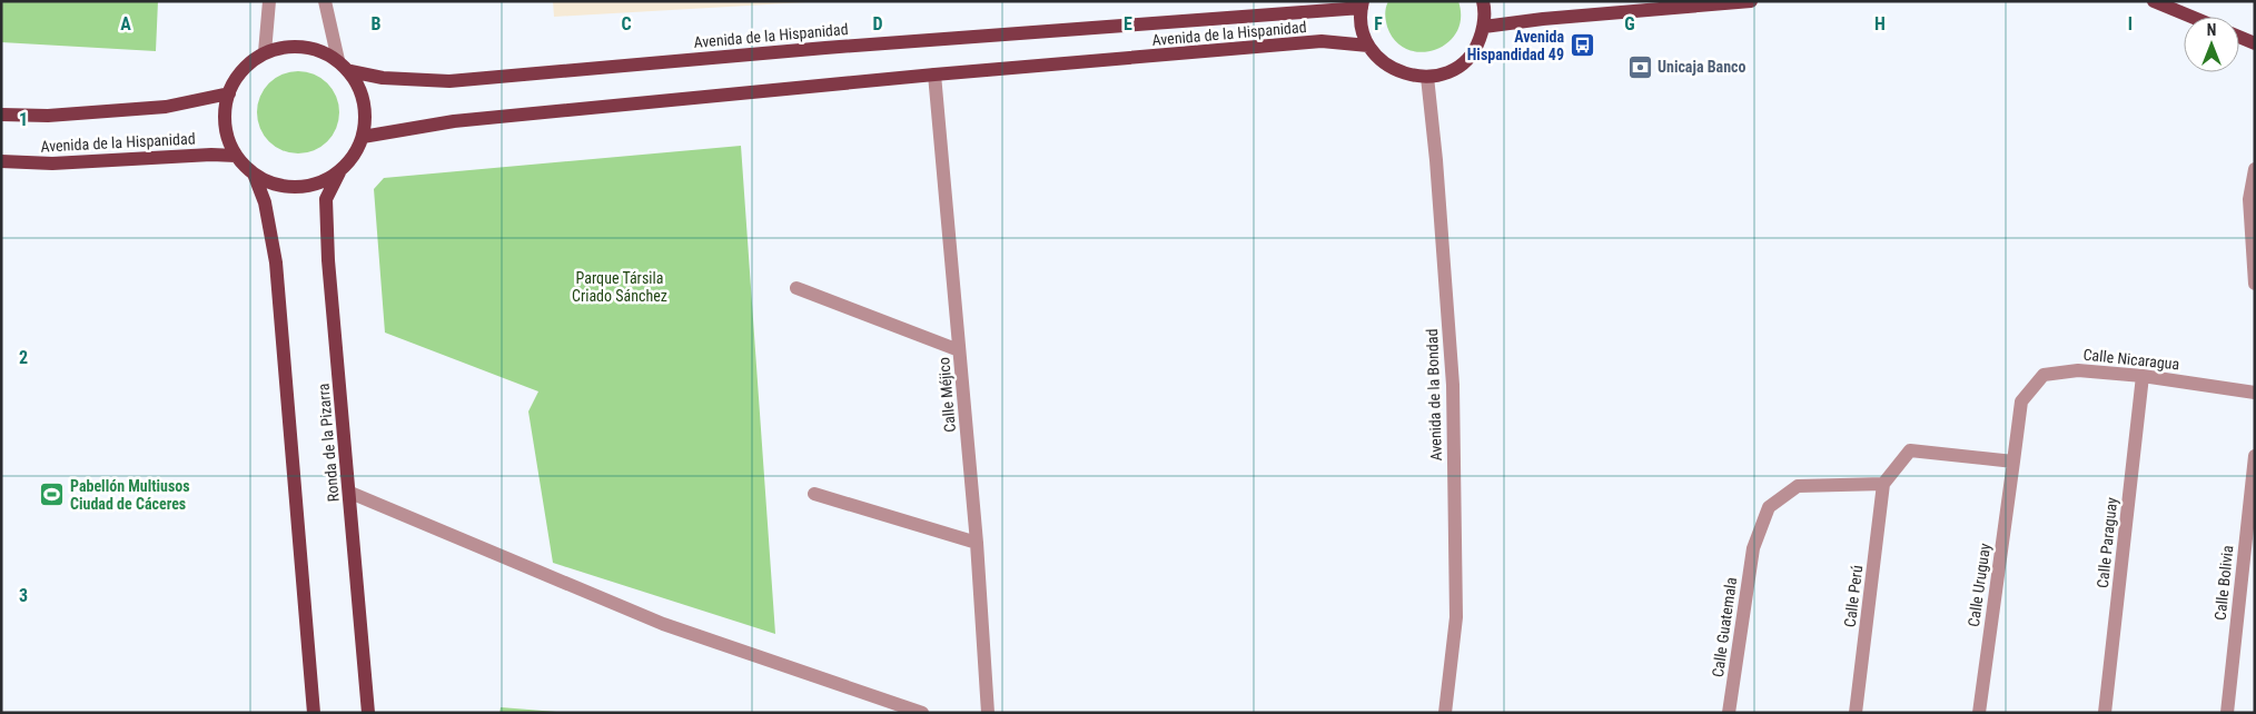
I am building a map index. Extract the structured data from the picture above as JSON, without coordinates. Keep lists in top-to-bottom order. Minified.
{"streets":{"main road":["Avenida de la Hispanidad","Ronda de la Pizarra"],"street":["Calle Nicaragua","Calle Méjico","Avenida de la Bondad","Calle Paraguay","Calle Bolivia","Calle Uruguay","Calle Perú","Calle Guatemala"]},"crossings":[["Avenida de la Hispanidad","Calle Méjico"],["Avenida de la Hispanidad","Ronda de la Pizarra"],["Calle Nicaragua","Calle Paraguay"],["Calle Nicaragua","Calle Uruguay"],["Calle Perú","Calle Guatemala"]],"parks":["Parque Társila Criado Sánchez"],"places":{"bus stop":["Avenida Hispandidad 49"],"bank":["Unicaja Banco"],"sports":["Pabellón Multiusos Ciudad de Cáceres"]},"north":"top","grid":{"columns":["A","B","C","D","E","F","G","H","I"],"rows":["1","2","3"]}}
